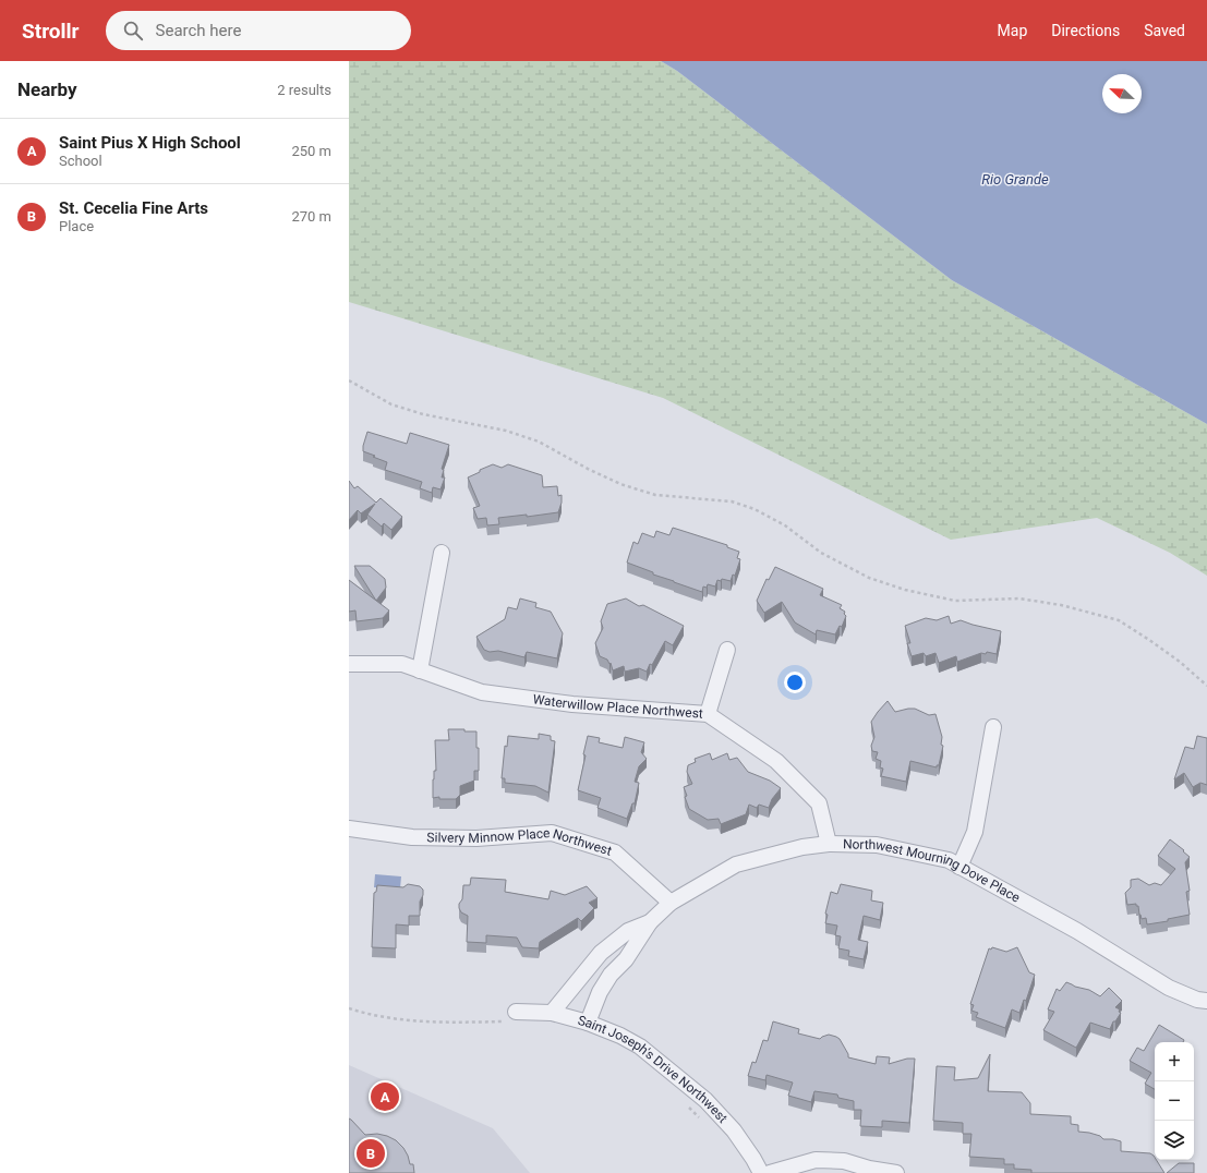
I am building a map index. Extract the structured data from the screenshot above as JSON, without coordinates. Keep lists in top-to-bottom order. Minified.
{"streets":{"street":["Waterwillow Place Northwest","Silvery Minnow Place Northwest","Northwest Mourning Dove Place","Saint Joseph's Drive Northwest"]},"crossings":[["Waterwillow Place Northwest","Northwest Mourning Dove Place"],["Silvery Minnow Place Northwest","Northwest Mourning Dove Place"],["Northwest Mourning Dove Place","Saint Joseph's Drive Northwest"]],"water":["Rio Grande"],"north":"top left","page":{"header":"Strollr","search":"Search here","nav":["Map","Directions","Saved"],"heading":["Nearby","2 results"],"list":[{"mark":"A","name":"Saint Pius X High School","note":"School","value":"250 m"},{"mark":"B","name":"St. Cecelia Fine Arts","note":"Place","value":"270 m"}],"map_buttons":["+","−"],"pins":["A","B"]}}
